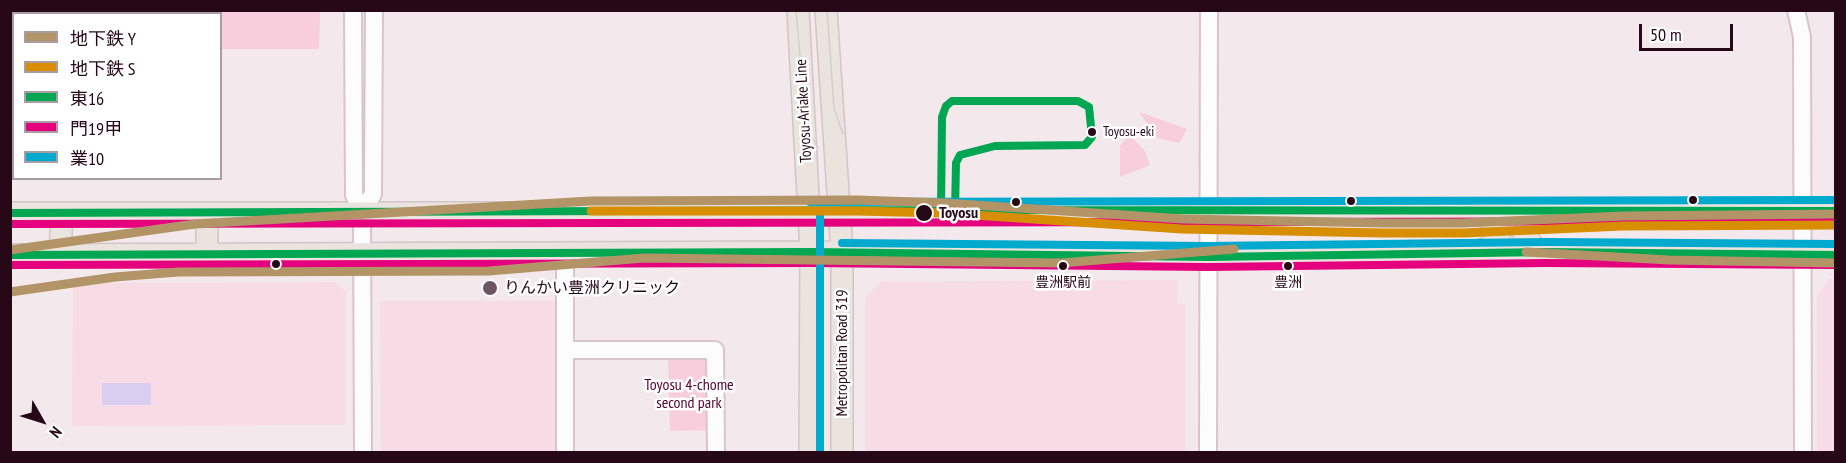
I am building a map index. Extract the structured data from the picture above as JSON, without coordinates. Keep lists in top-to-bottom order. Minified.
{"streets":{"main road":["Toyosu-Ariake Line","Metropolitan Road 319"]},"crossings":[["Toyosu-Ariake Line","Metropolitan Road 319"]],"parks":["Toyosu 4-chome second park"],"places":["Toyosu-eki","Toyosu","豊洲駅前","豊洲","りんかい豊洲クリニック"],"lines":["transit line 東16","metro line Y","transit line 業10","metro line S","transit line 門19甲"],"legend":["地下鉄 Y","地下鉄 S","東16","門19甲","業10"],"scale_bar":"50 m","north":"bottom right"}
